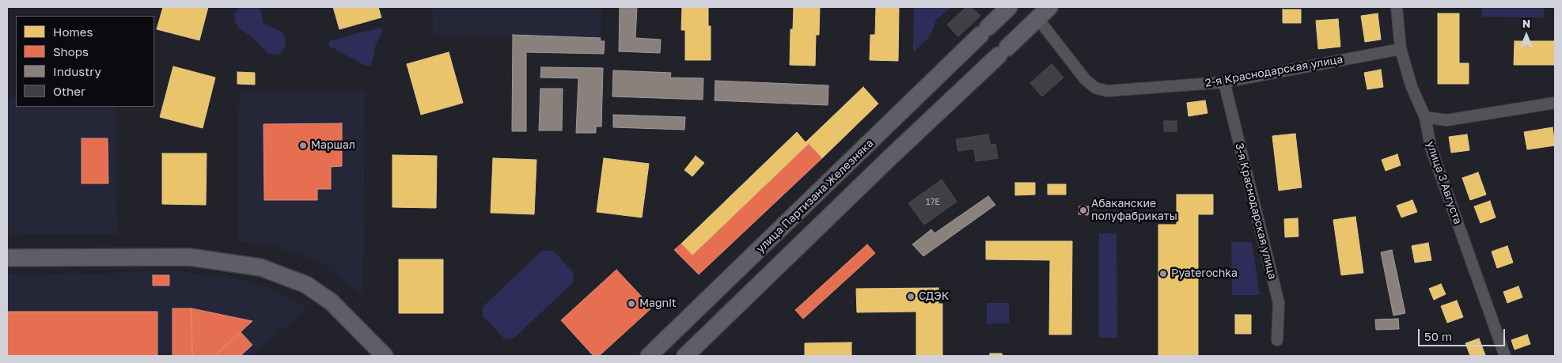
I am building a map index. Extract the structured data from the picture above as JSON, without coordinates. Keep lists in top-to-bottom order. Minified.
{"streets":{"main road":["улица Партизана Железняка"],"street":["2-я Краснодарская улица","улица 3 Августа","3-я Краснодарская улица"]},"crossings":[["2-я Краснодарская улица","улица 3 Августа"],["2-я Краснодарская улица","3-я Краснодарская улица"]],"places":["Маршал","Абаканские полуфабрикаты","Pyaterochka","СДЭК","Magnit"],"house_numbers":["17Е"],"legend":["Homes","Shops","Industry","Other"],"scale_bar":"50 m","north":"top"}
